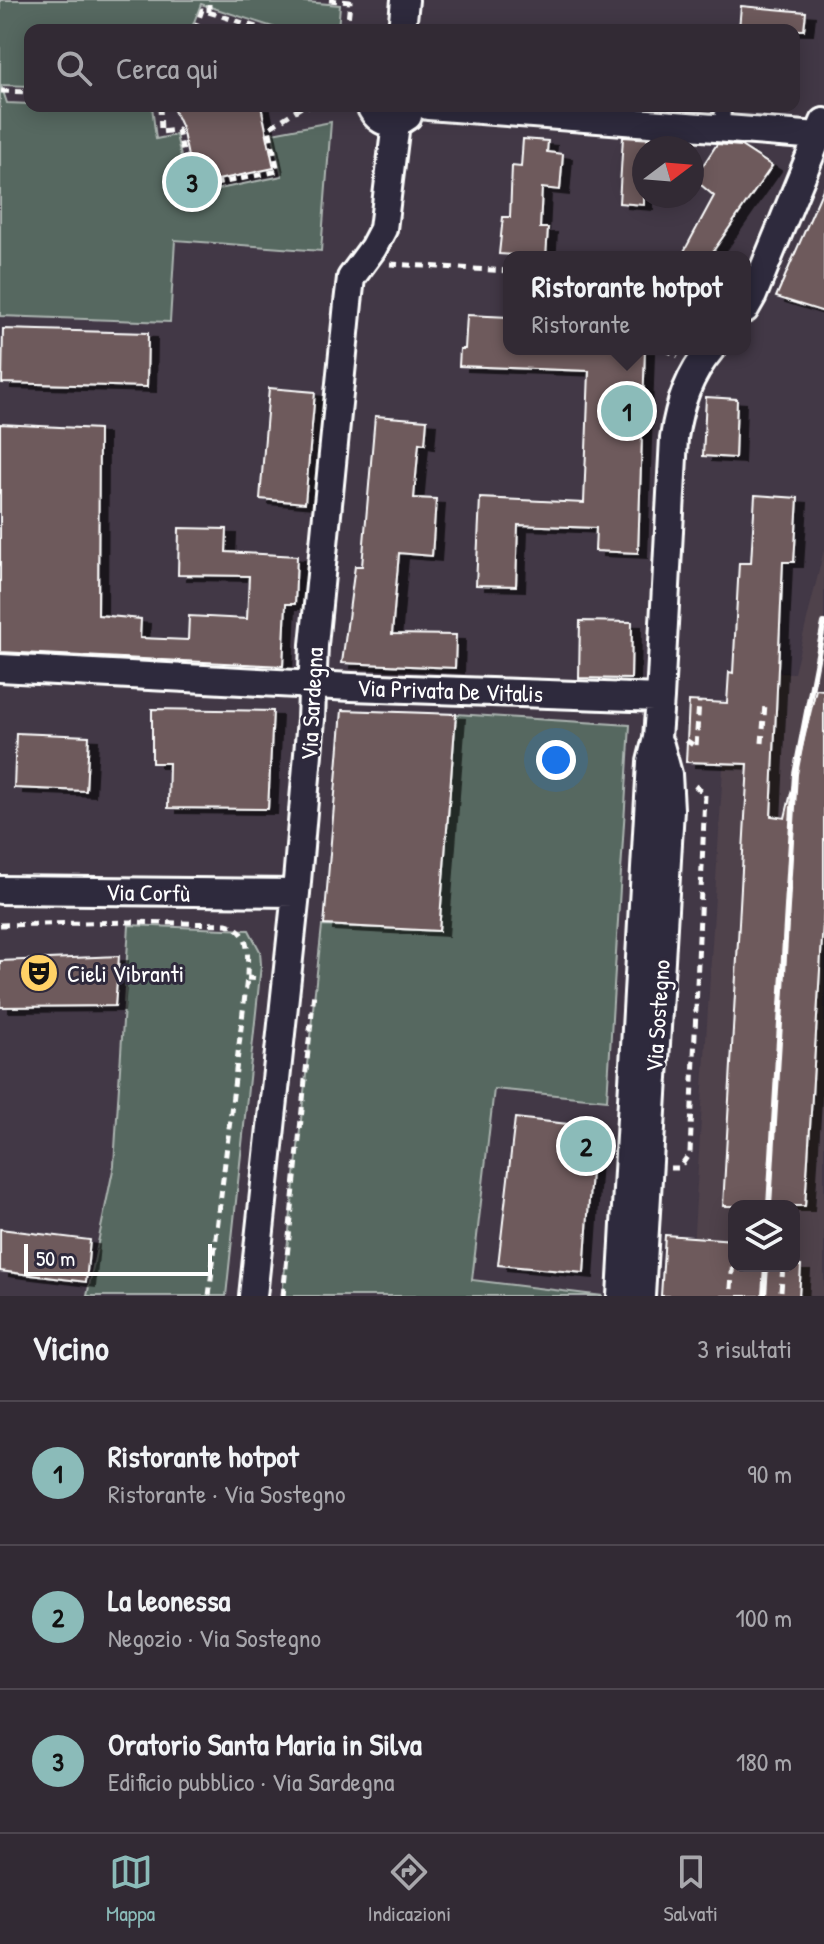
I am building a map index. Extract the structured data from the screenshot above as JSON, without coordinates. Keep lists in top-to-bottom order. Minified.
{"streets":{"street":["Via Privata De Vitalis","Via Sardegna","Via Corfù","Via Sostegno"]},"crossings":[["Via Privata De Vitalis","Via Sardegna"],["Via Privata De Vitalis","Via Sostegno"],["Via Sardegna","Via Corfù"]],"places":{"theatre":["Cieli Vibranti"]},"scale_bar":"50 m","north":"right","page":{"search":"Cerca qui","pins":["3","1","2"],"popup":["Ristorante hotpot","Ristorante"],"scale":"50 m","heading":["Vicino","3 risultati"],"list":[{"mark":"1","name":"Ristorante hotpot","note":"Ristorante · Via Sostegno","value":"90 m"},{"mark":"2","name":"La leonessa","note":"Negozio · Via Sostegno","value":"100 m"},{"mark":"3","name":"Oratorio Santa Maria in Silva","note":"Edificio pubblico · Via Sardegna","value":"180 m"}],"nav":["Mappa","Indicazioni","Salvati"]}}
